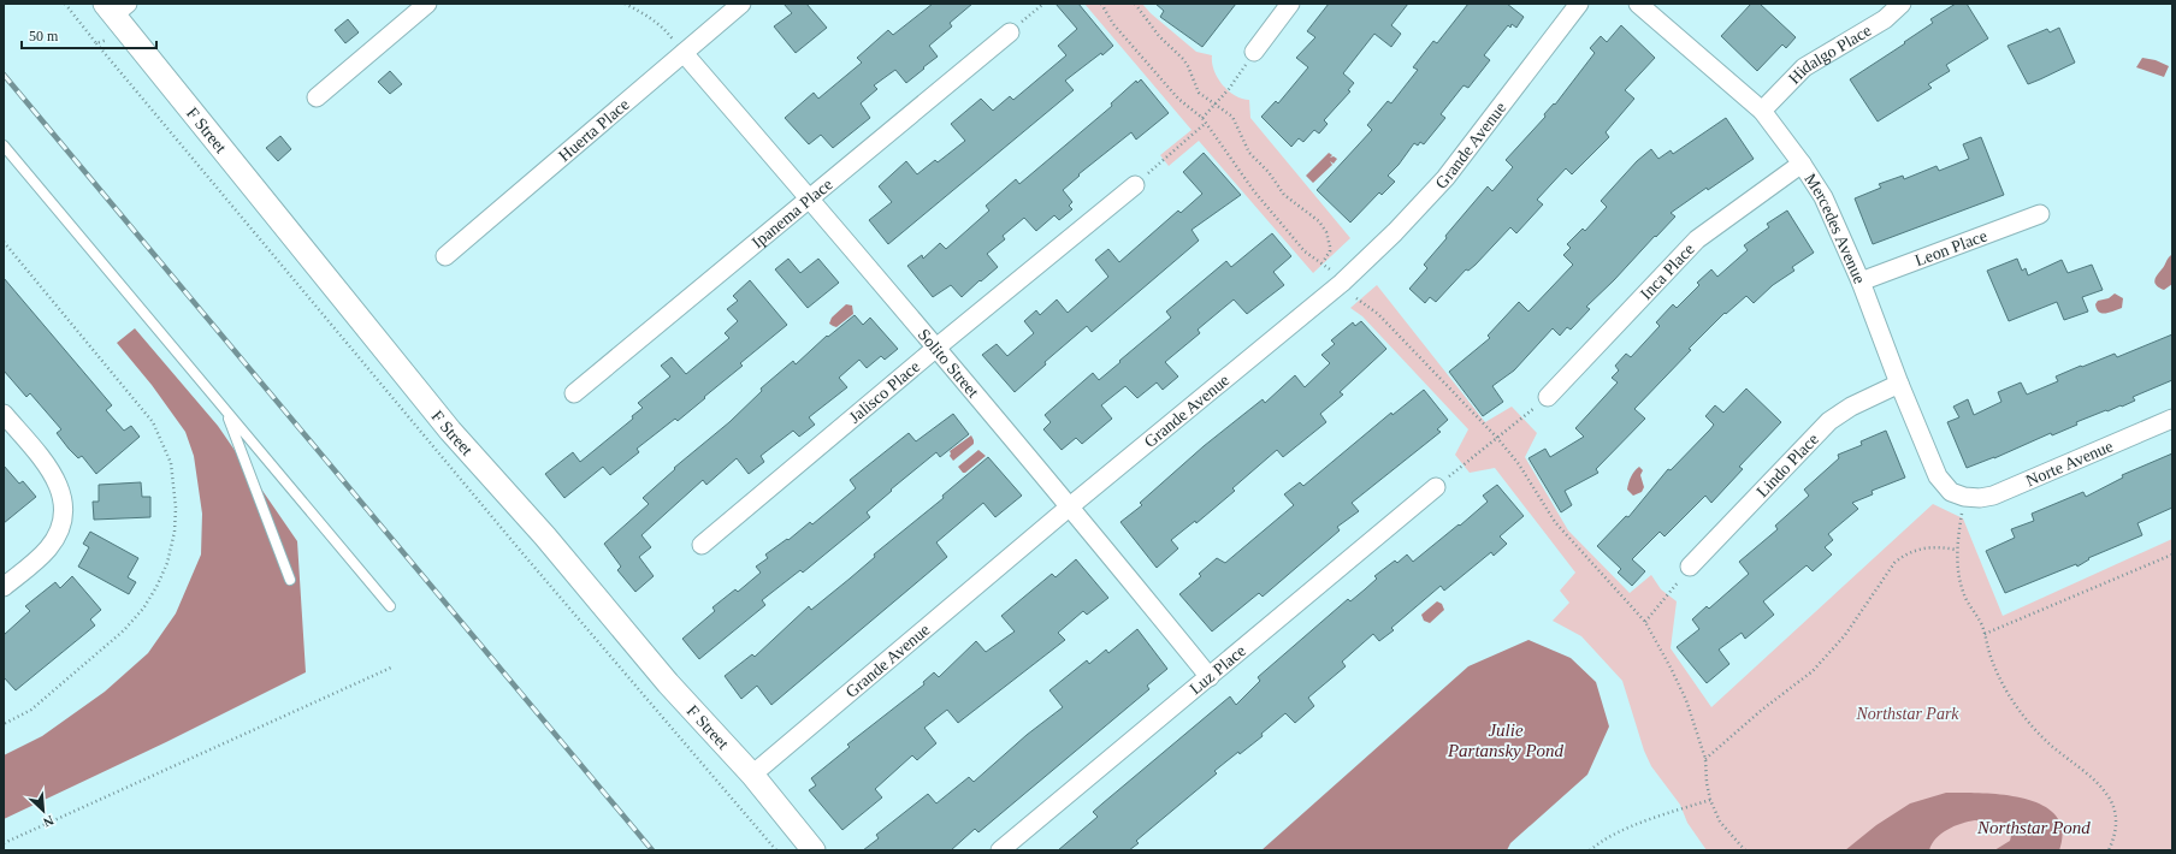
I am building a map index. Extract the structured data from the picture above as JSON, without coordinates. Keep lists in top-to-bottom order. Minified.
{"streets":{"street":["Hidalgo Place","F Street","Huerta Place","Grande Avenue","Ipanema Place","Mercedes Avenue","Leon Place","Inca Place","Solito Street","Jalisco Place","Norte Avenue","Lindo Place","Luz Place"]},"crossings":[["Hidalgo Place","Mercedes Avenue"],["F Street","Grande Avenue"],["Huerta Place","Solito Street"],["Grande Avenue","Solito Street"],["Ipanema Place","Solito Street"],["Mercedes Avenue","Leon Place"],["Mercedes Avenue","Inca Place"],["Mercedes Avenue","Norte Avenue"],["Mercedes Avenue","Lindo Place"],["Solito Street","Jalisco Place"],["Solito Street","Luz Place"]],"water":["Julie Partansky Pond","Northstar Pond"],"parks":["Northstar Park"],"scale_bar":"50 m","north":"bottom right"}
